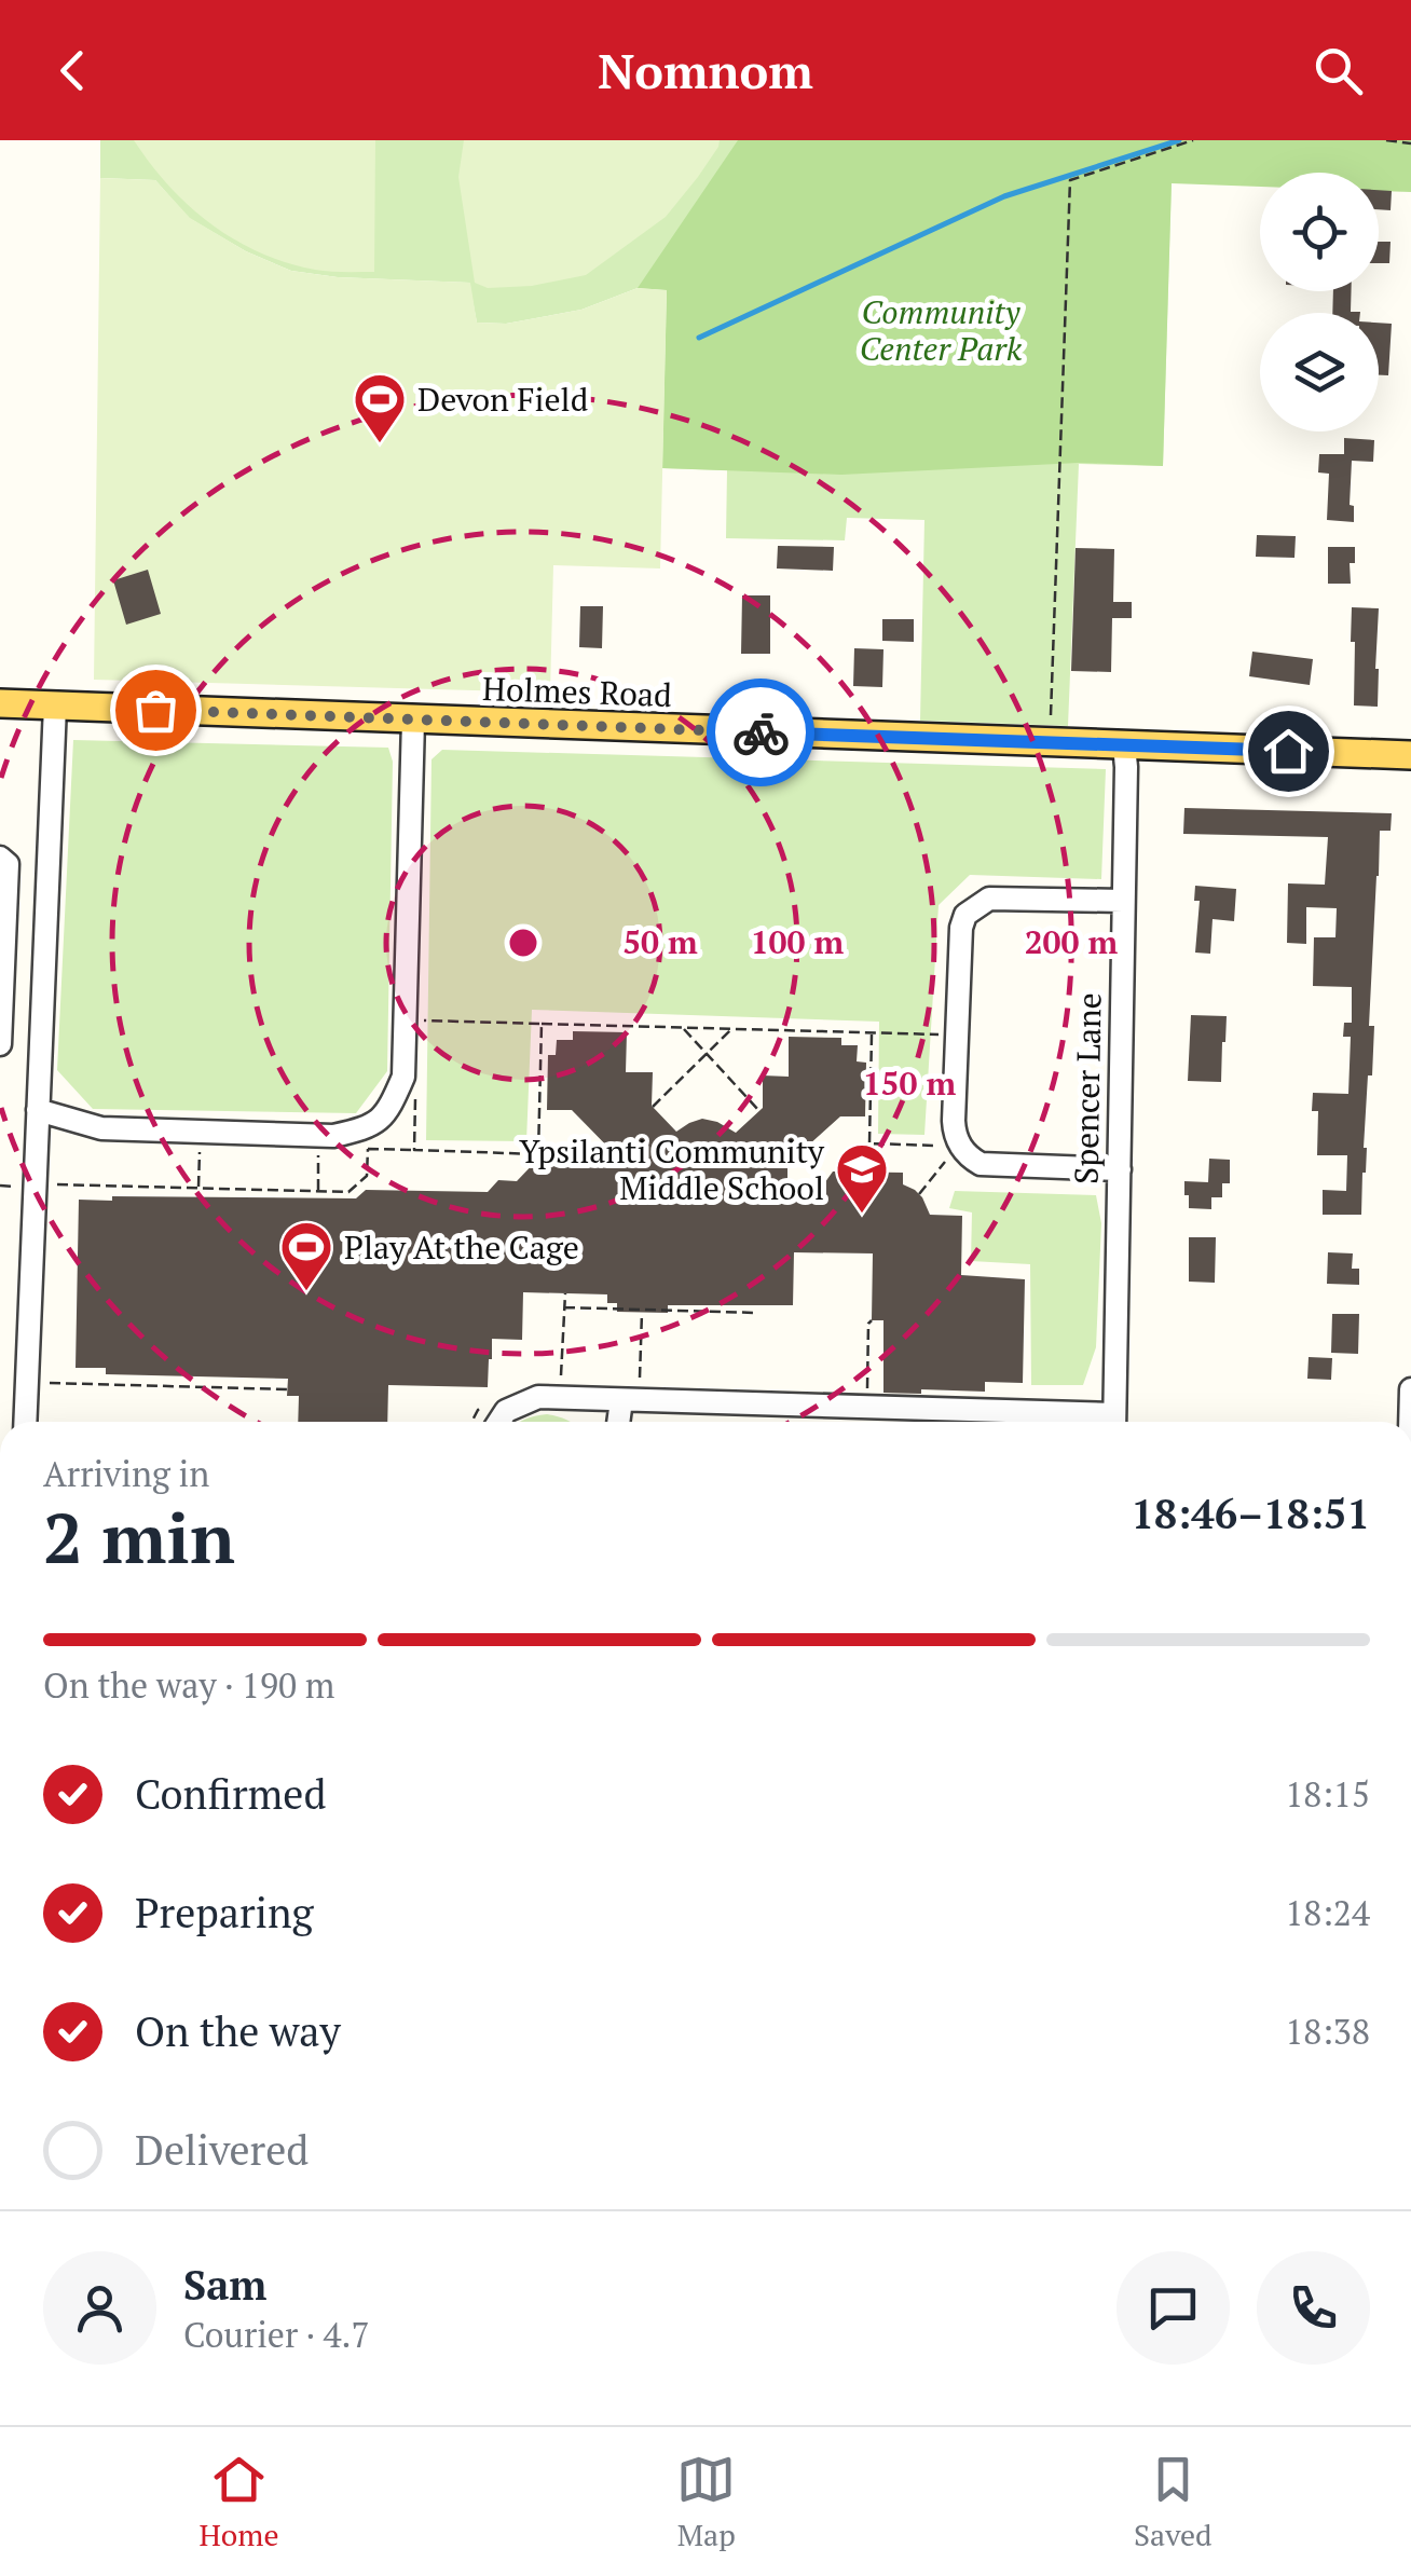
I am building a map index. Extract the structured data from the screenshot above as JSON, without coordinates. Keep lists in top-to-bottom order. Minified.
{"streets":{"main road":["Holmes Road"],"street":["Spencer Lane"]},"crossings":[["Holmes Road","Spencer Lane"]],"parks":["Community Center Park"],"places":{"sports":["Devon Field","Play At the Cage"],"school or university":["Ypsilanti Community Middle School"]},"page":{"header":"Nomnom","heading":["2 min","Arriving in","18:46–18:51"],"panel":["Sam","Courier · 4.7"],"bar":"On the way · 190 m","list":[["Confirmed","18:15"],["Preparing","18:24"],["On the way","18:38"],"Delivered"],"tabs":["Home","Map","Saved"]},"rings":["50 m","100 m","200 m","150 m"]}
